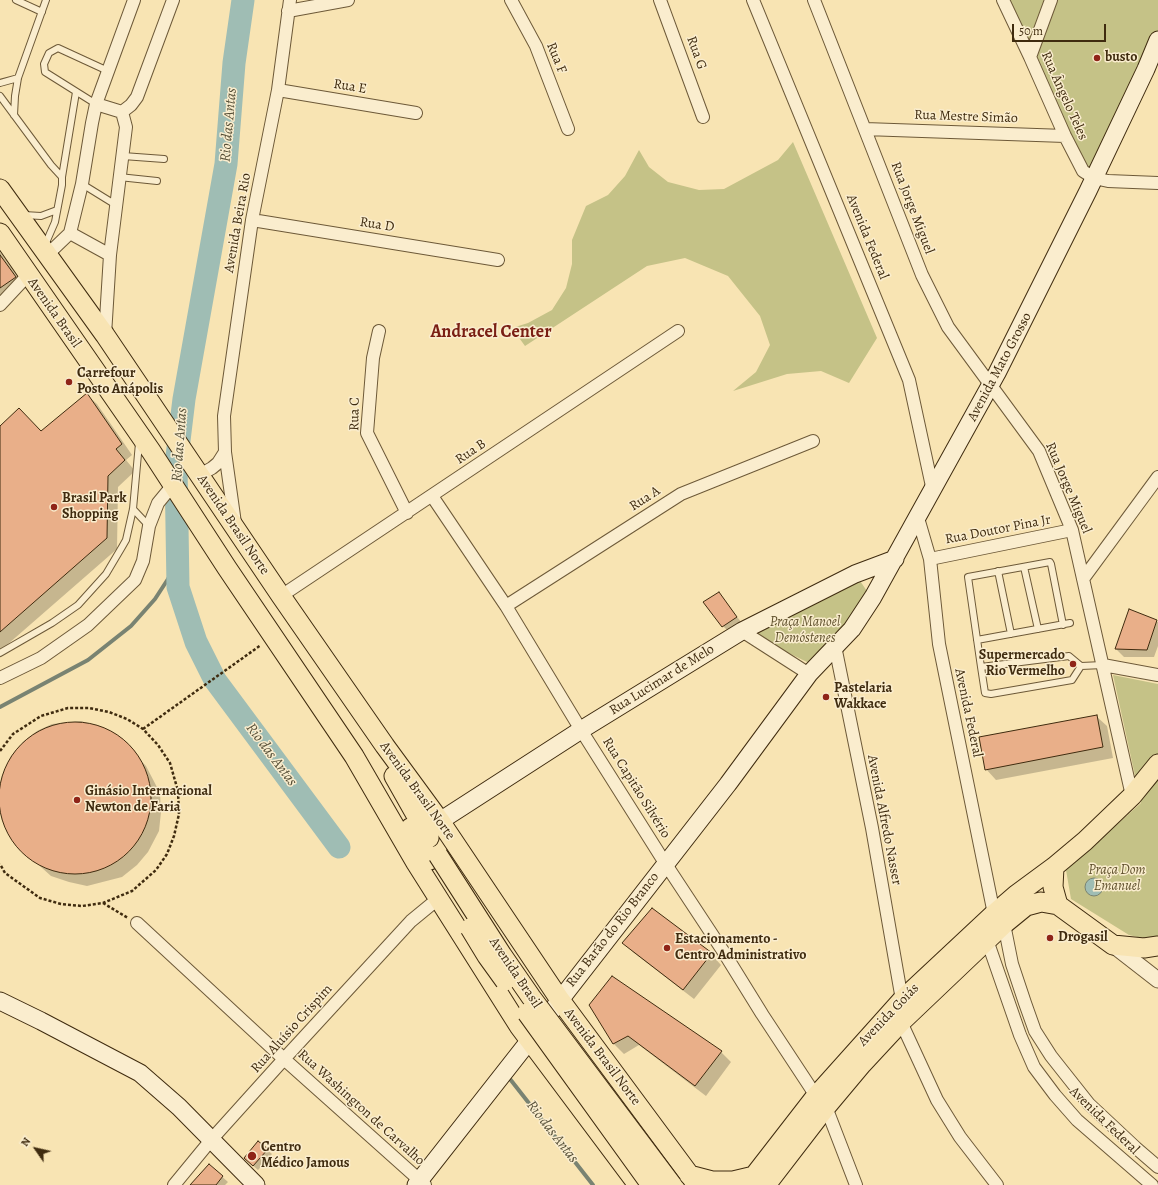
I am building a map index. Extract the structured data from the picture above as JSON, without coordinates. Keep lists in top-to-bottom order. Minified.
{"streets":{"main road":["Avenida Brasil","Avenida Mato Grosso","Avenida Brasil Norte","Rua Lucimar de Melo","Rua Barão do Rio Branco","Avenida Goiás"],"street":["Rua G","Rua F","Rua E","Rua Ângelo Teles","Rua Mestre Simão","Rua Jorge Miguel","Avenida Beira Rio","Rua D","Avenida Federal","Rua C","Rua B","Rua A","Rua Doutor Pina Jr","Rua Capitão Silvério","Avenida Alfredo Nasser","Rua Aluísio Crispim","Rua Washington de Carvalho"]},"crossings":[["Rua E","Avenida Beira Rio"],["Rua Ângelo Teles","Rua Mestre Simão"],["Rua Ângelo Teles","Avenida Mato Grosso"],["Rua Mestre Simão","Rua Jorge Miguel"],["Rua Jorge Miguel","Avenida Mato Grosso"],["Rua Jorge Miguel","Rua Doutor Pina Jr"],["Avenida Beira Rio","Rua D"],["Avenida Beira Rio","Avenida Brasil Norte"],["Avenida Federal","Avenida Mato Grosso"],["Avenida Federal","Rua Doutor Pina Jr"],["Avenida Federal","Avenida Goiás"],["Avenida Brasil","Avenida Brasil Norte"],["Avenida Mato Grosso","Rua Lucimar de Melo"],["Avenida Mato Grosso","Avenida Alfredo Nasser"],["Avenida Mato Grosso","Rua Barão do Rio Branco"],["Rua C","Rua B"],["Rua B","Avenida Brasil Norte"],["Rua B","Rua Capitão Silvério"],["Rua A","Rua Capitão Silvério"],["Avenida Brasil Norte","Rua Lucimar de Melo"],["Avenida Brasil Norte","Rua Barão do Rio Branco"],["Avenida Brasil Norte","Rua Aluísio Crispim"],["Rua Lucimar de Melo","Rua Capitão Silvério"],["Rua Capitão Silvério","Rua Barão do Rio Branco"],["Rua Capitão Silvério","Avenida Goiás"],["Avenida Alfredo Nasser","Avenida Goiás"],["Rua Barão do Rio Branco","Rua Washington de Carvalho"],["Rua Aluísio Crispim","Rua Washington de Carvalho"]],"districts":["Andracel Center"],"water":["Rio das Antas"],"parks":["Praça Manoel Demóstenes","Praça Dom Emanuel"],"places":["busto","Carrefour Posto Anápolis","Brasil Park Shopping","Supermercado Rio Vermelho","Pastelaria Wakkace","Ginásio Internacional Newton de Faria","Drogasil","Estacionamento - Centro Administrativo","Centro Médico Jamous"],"scale_bar":"50 m","north":"top left"}
